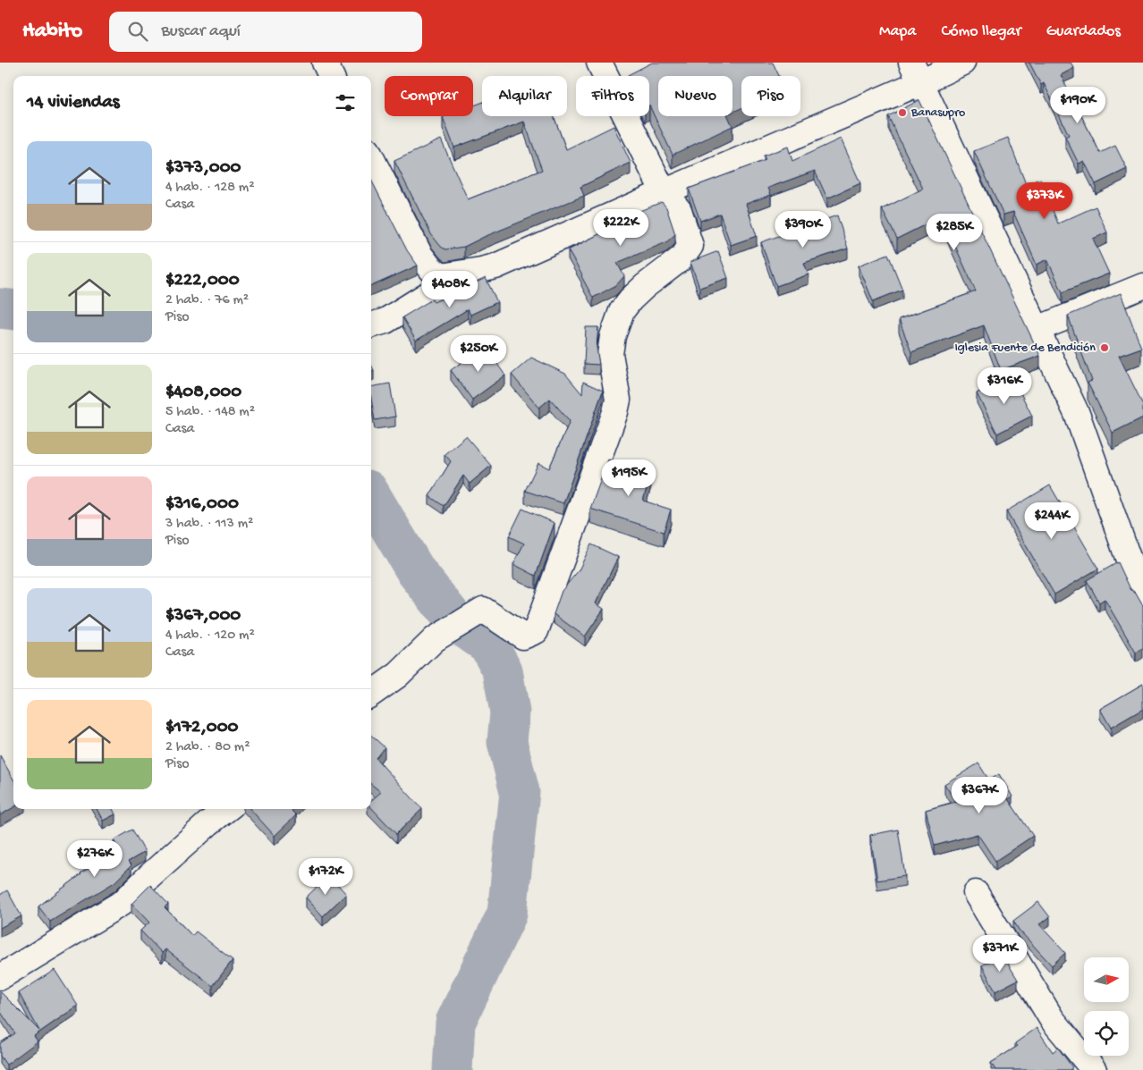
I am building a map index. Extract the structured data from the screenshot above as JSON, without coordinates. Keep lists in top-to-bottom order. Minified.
{"places":["Banasupro","Iglesia Fuente de Bendición"],"north":"right","page":{"header":"Habito","search":"Buscar aquí","nav":["Mapa","Cómo llegar","Guardados"],"chip":["Comprar","Alquilar","Filtros","Nuevo","Piso"],"heading":"14 viviendas","price":["$190K","$373K","$222K","$390K","$285K","$408K","$250K","$316K","$195K","$244K","$367K","$276K","$172K","$371K"],"list":[{"name":"$373,000","note":"4 hab. · 128 m² · Casa"},{"name":"$222,000","note":"2 hab. · 76 m² · Piso"},{"name":"$408,000","note":"5 hab. · 148 m² · Casa"},{"name":"$316,000","note":"3 hab. · 113 m² · Piso"},{"name":"$367,000","note":"4 hab. · 120 m² · Casa"},{"name":"$172,000","note":"2 hab. · 80 m² · Piso"}]}}
